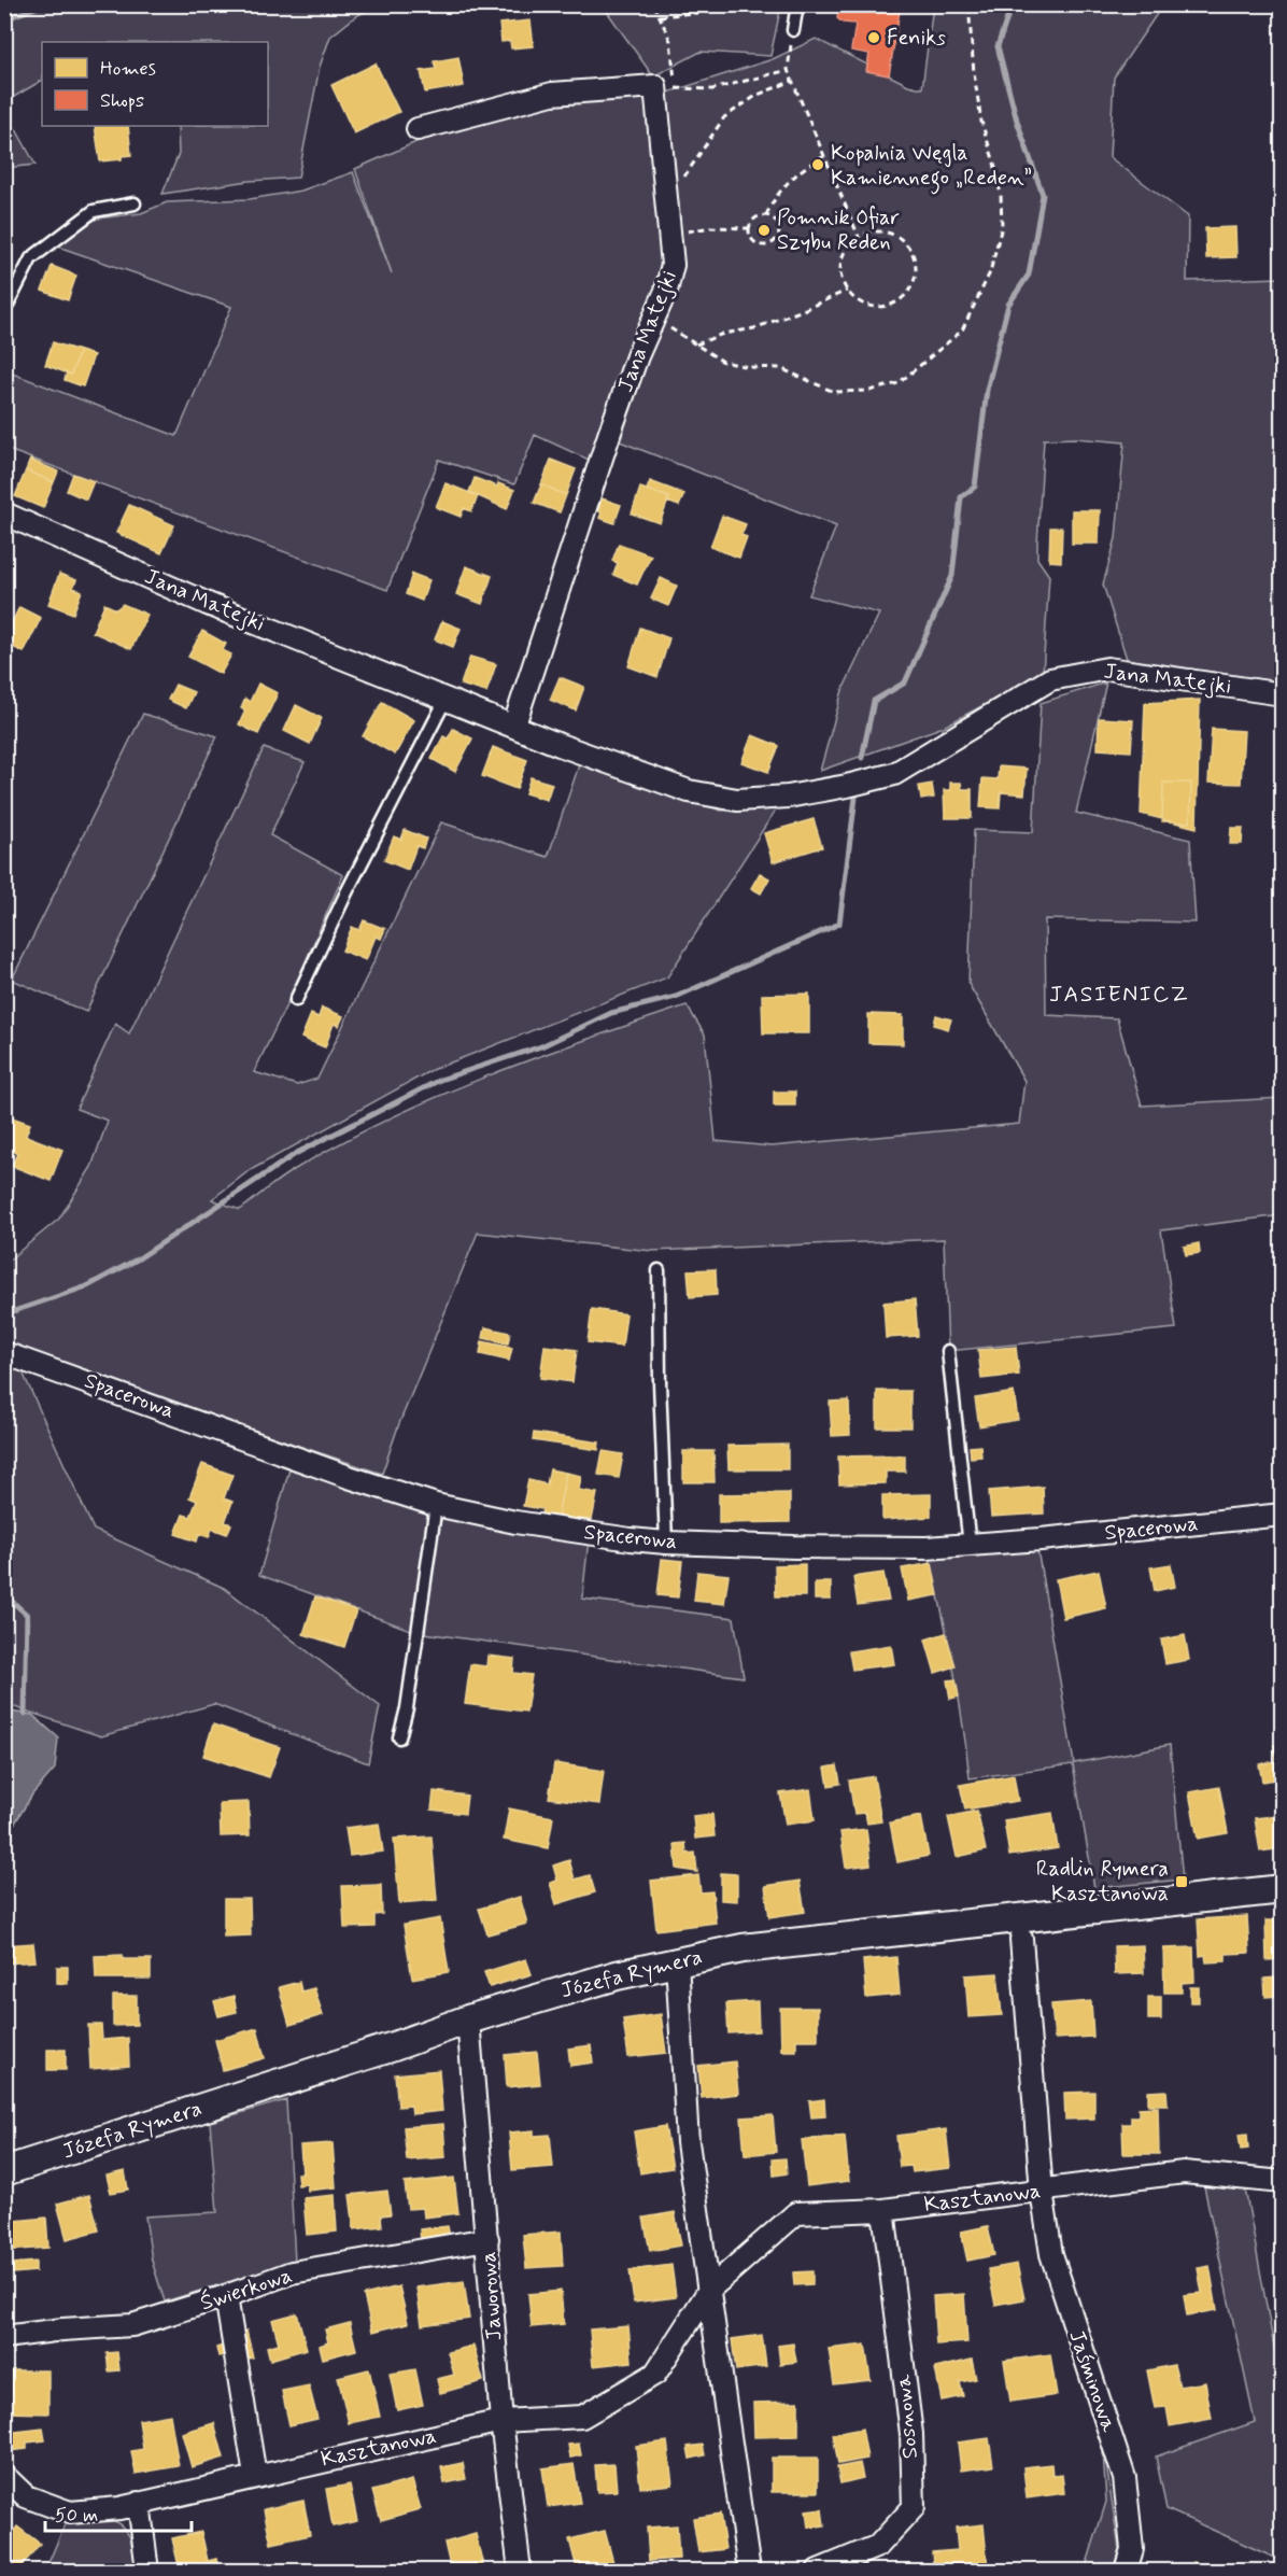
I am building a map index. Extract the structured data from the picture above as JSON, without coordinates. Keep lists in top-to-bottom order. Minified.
{"streets":{"street":["Jana Matejki","Spacerowa","Józefa Rymera","Kasztanowa","Świerkowa","Jaworowa","Jaśminowa","Sosnowa"]},"crossings":[["Józefa Rymera","Jaworowa"],["Kasztanowa","Jaworowa"],["Kasztanowa","Jaśminowa"],["Kasztanowa","Sosnowa"],["Świerkowa","Jaworowa"]],"districts":["JASIENICZ"],"places":{"other":["Feniks","Kopalnia Węgla Kamiennego „Reden”","Pomnik Ofiar Szybu Reden"],"transit":["Radlin Rymera Kasztanowa"]},"legend":["Homes","Shops"],"scale_bar":"50 m"}
